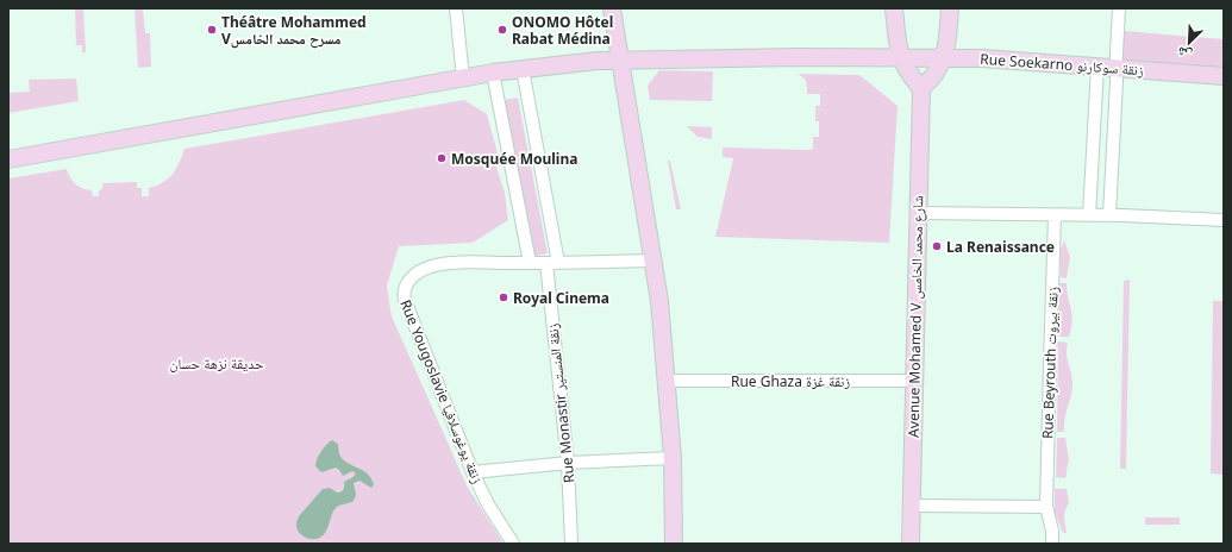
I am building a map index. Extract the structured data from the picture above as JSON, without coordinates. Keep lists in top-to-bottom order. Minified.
{"streets":{"street":["Rue Soekarno زنقة سوكارنو","Avenue Mohamed V شارع محمد الخامس","Rue Beyrouth زنقة بيروت","Rue Ghaza زنقة غزة","Rue Yougoslavie زنقة يوغوسلافيا","Rue Monastir زنقة المنستير"]},"crossings":[["Rue Soekarno زنقة سوكارنو","Rue Monastir زنقة المنستير"],["Avenue Mohamed V شارع محمد الخامس","Rue Ghaza زنقة غزة"],["Rue Yougoslavie زنقة يوغوسلافيا","Rue Monastir زنقة المنستير"]],"parks":["حديقة نزهة حسان"],"places":["Théâtre Mohammed Vمسرح محمد الخامس","ONOMO Hôtel Rabat Médina","Mosquée Moulina","La Renaissance","Royal Cinema"],"north":"bottom left"}
